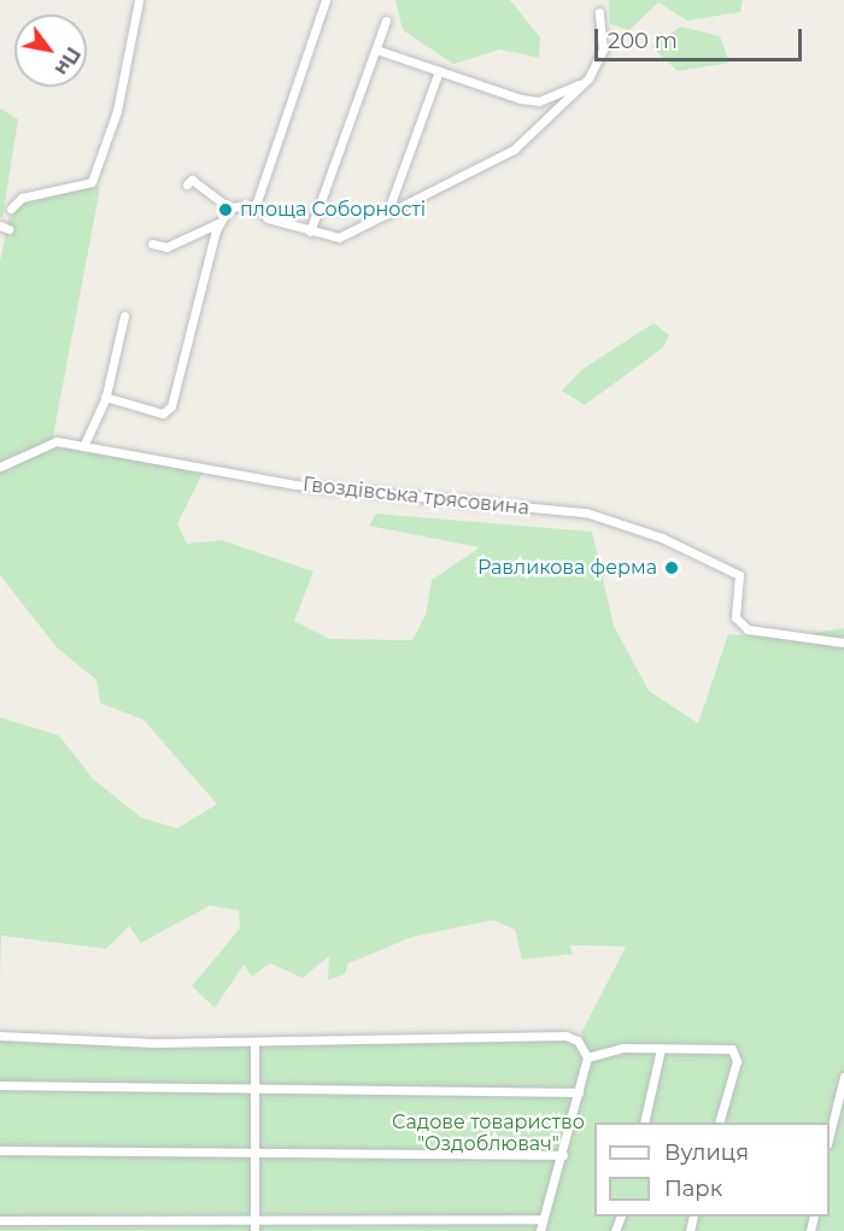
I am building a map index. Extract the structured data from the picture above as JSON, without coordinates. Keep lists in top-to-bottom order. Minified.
{"streets":{"street":["Гвоздівська трясовина"]},"parks":["Садове товариство \"Оздоблювач\""],"places":["площа Соборності","Равликова ферма"],"legend":["Вулиця","Парк"],"scale_bar":"200 m","north":"bottom right"}
